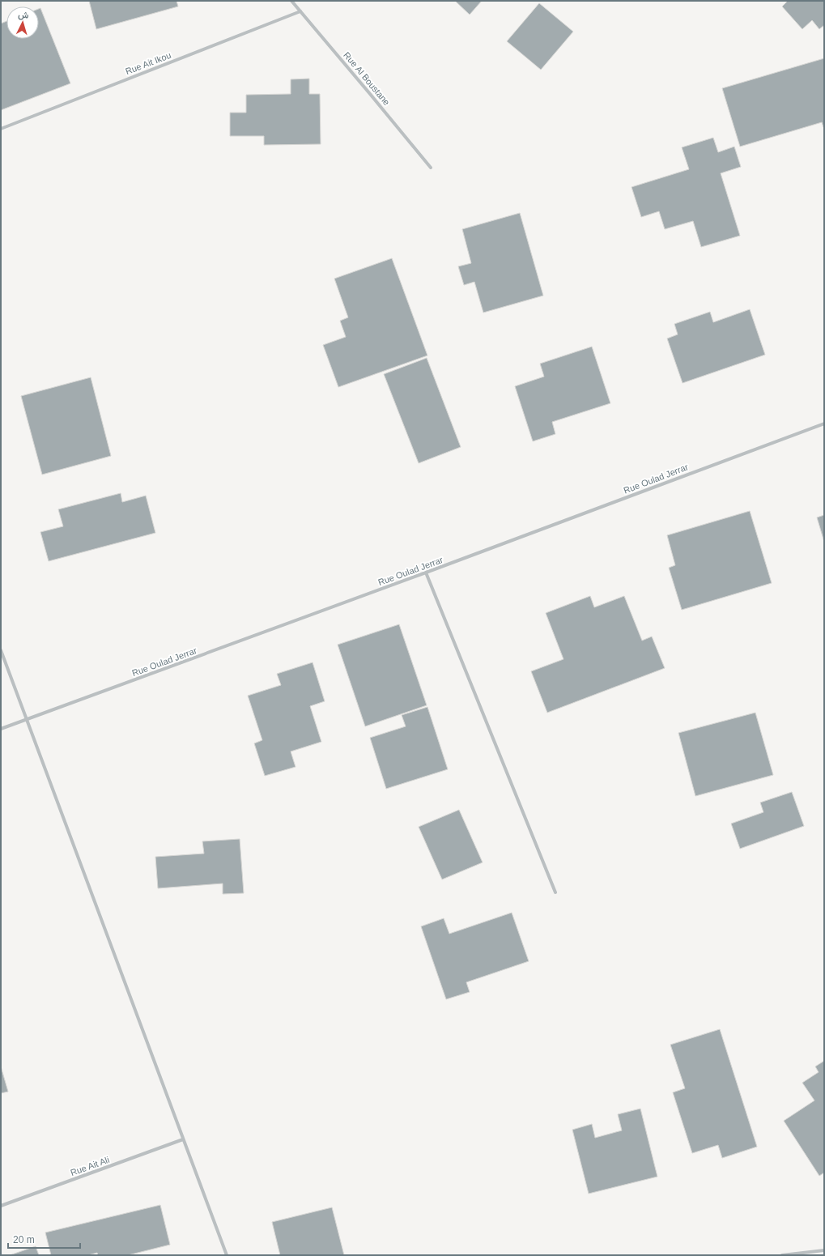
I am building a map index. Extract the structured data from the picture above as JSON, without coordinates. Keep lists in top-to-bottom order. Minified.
{"streets":{"street":["Rue Ait Ikou","Rue Al Boustane","Rue Oulad Jerrar","Rue Ait Ali"]},"crossings":[["Rue Ait Ikou","Rue Al Boustane"]],"scale_bar":"20 m","north":"top"}
